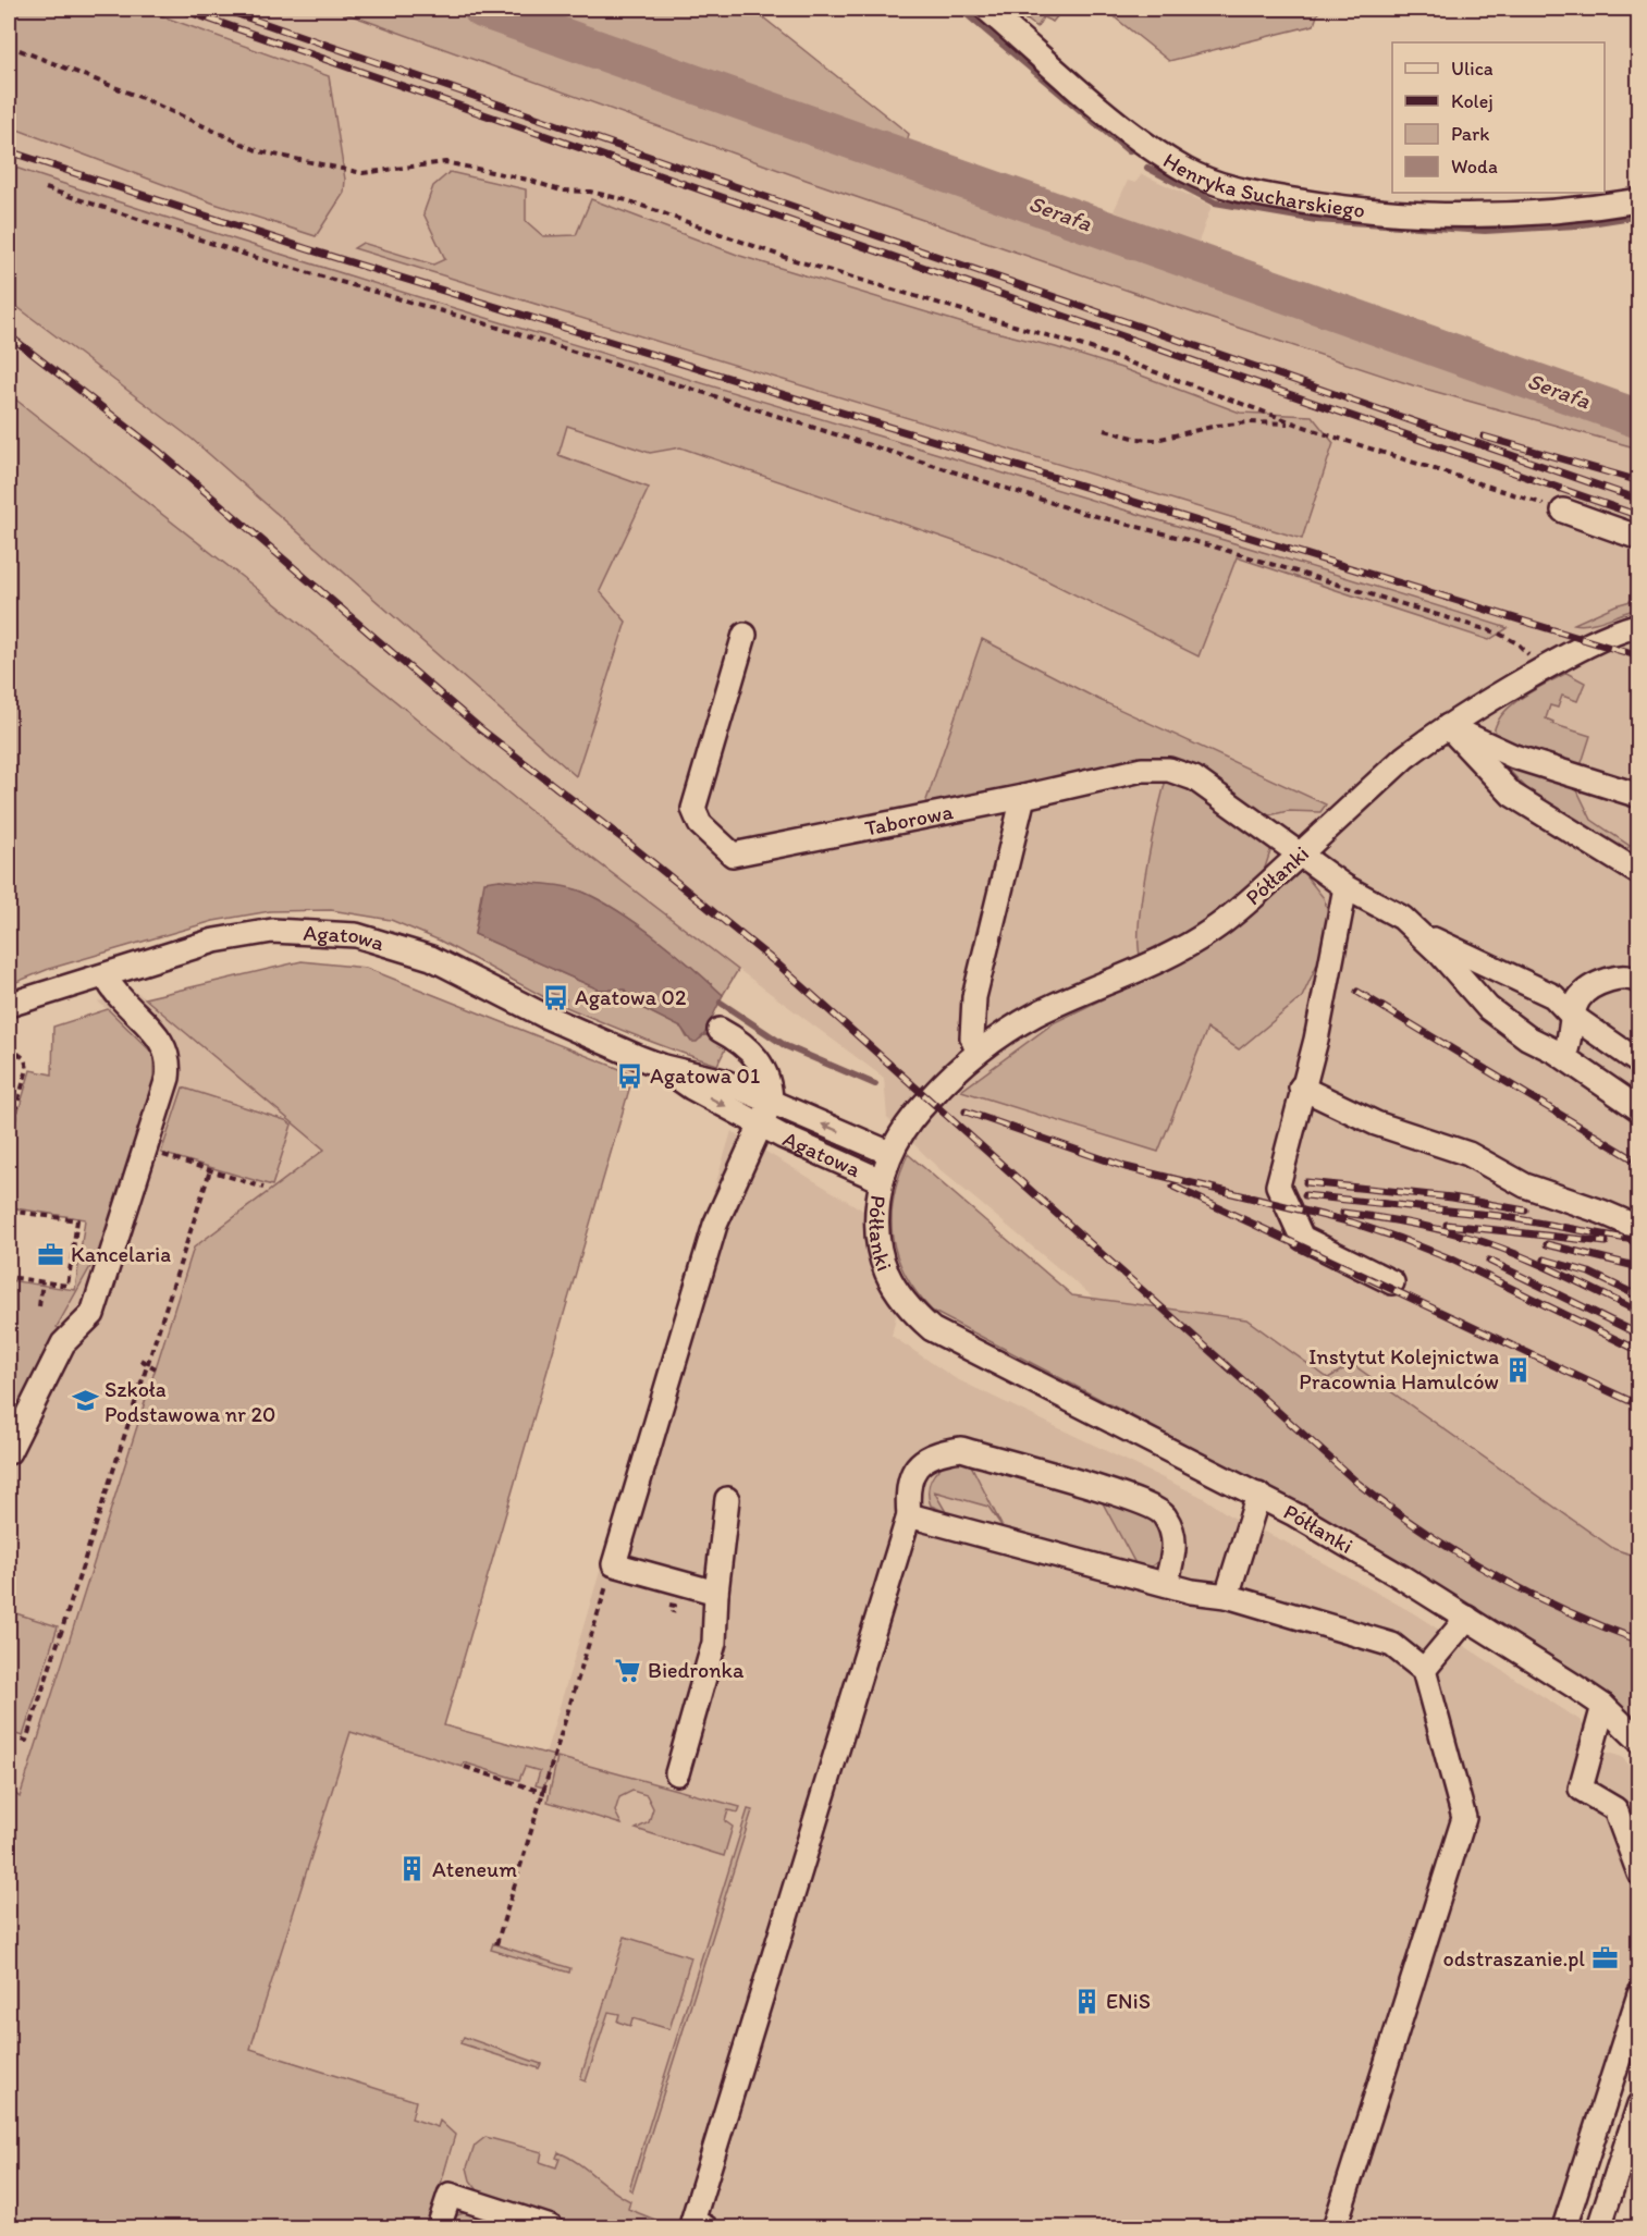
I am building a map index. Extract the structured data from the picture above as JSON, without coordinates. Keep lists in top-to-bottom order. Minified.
{"streets":{"street":["Henryka Sucharskiego","Taborowa","Półłanki","Agatowa"]},"crossings":[["Taborowa","Półłanki"],["Półłanki","Agatowa"]],"water":["Serafa"],"places":{"bus stop":["Agatowa 02","Agatowa 01"],"office":["Kancelaria","odstraszanie.pl"],"building":["Instytut Kolejnictwa Pracownia Hamulców","Ateneum","ENiS"],"school or university":["Szkoła Podstawowa nr 20"],"supermarket":["Biedronka"]},"legend":["Ulica","Kolej","Park","Woda"]}
